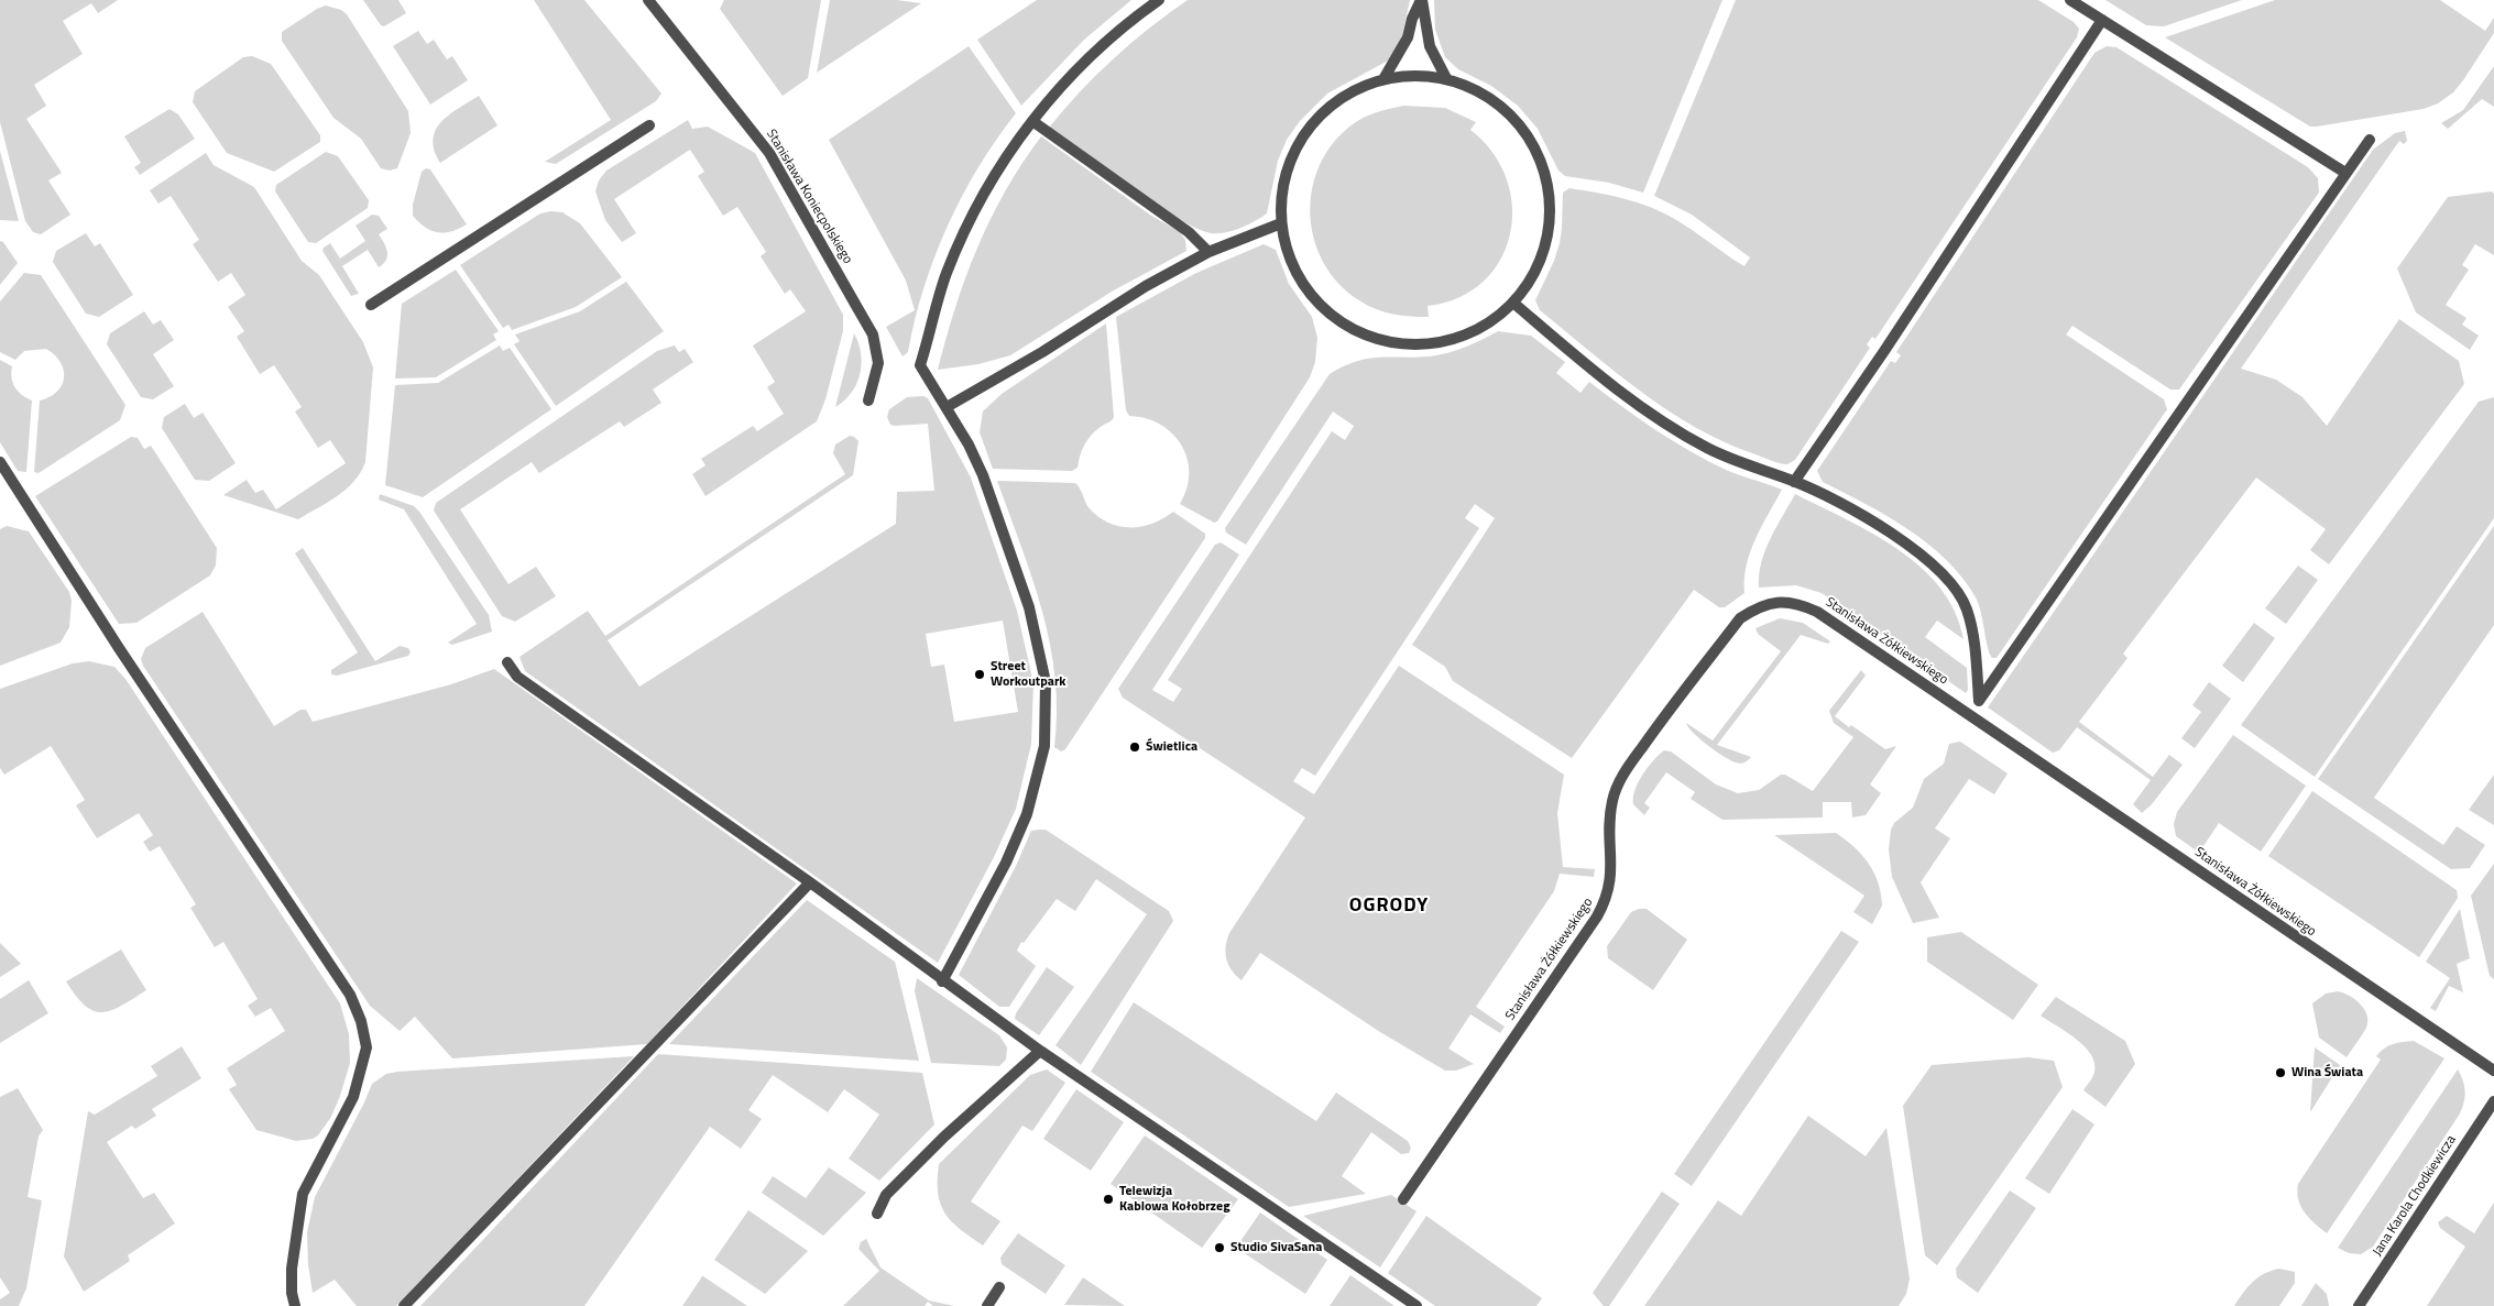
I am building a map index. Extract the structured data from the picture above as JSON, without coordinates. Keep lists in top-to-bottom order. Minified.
{"streets":{"street":["Stanisława Koniecpolskiego","Stanisława Żółkiewskiego","Jana Karola Chodkiewicza"]},"districts":["OGRODY"],"places":["Street Workoutpark","Świetlica","Wina Świata","Telewizja Kablowa Kołobrzeg","Studio SivaSana"]}
